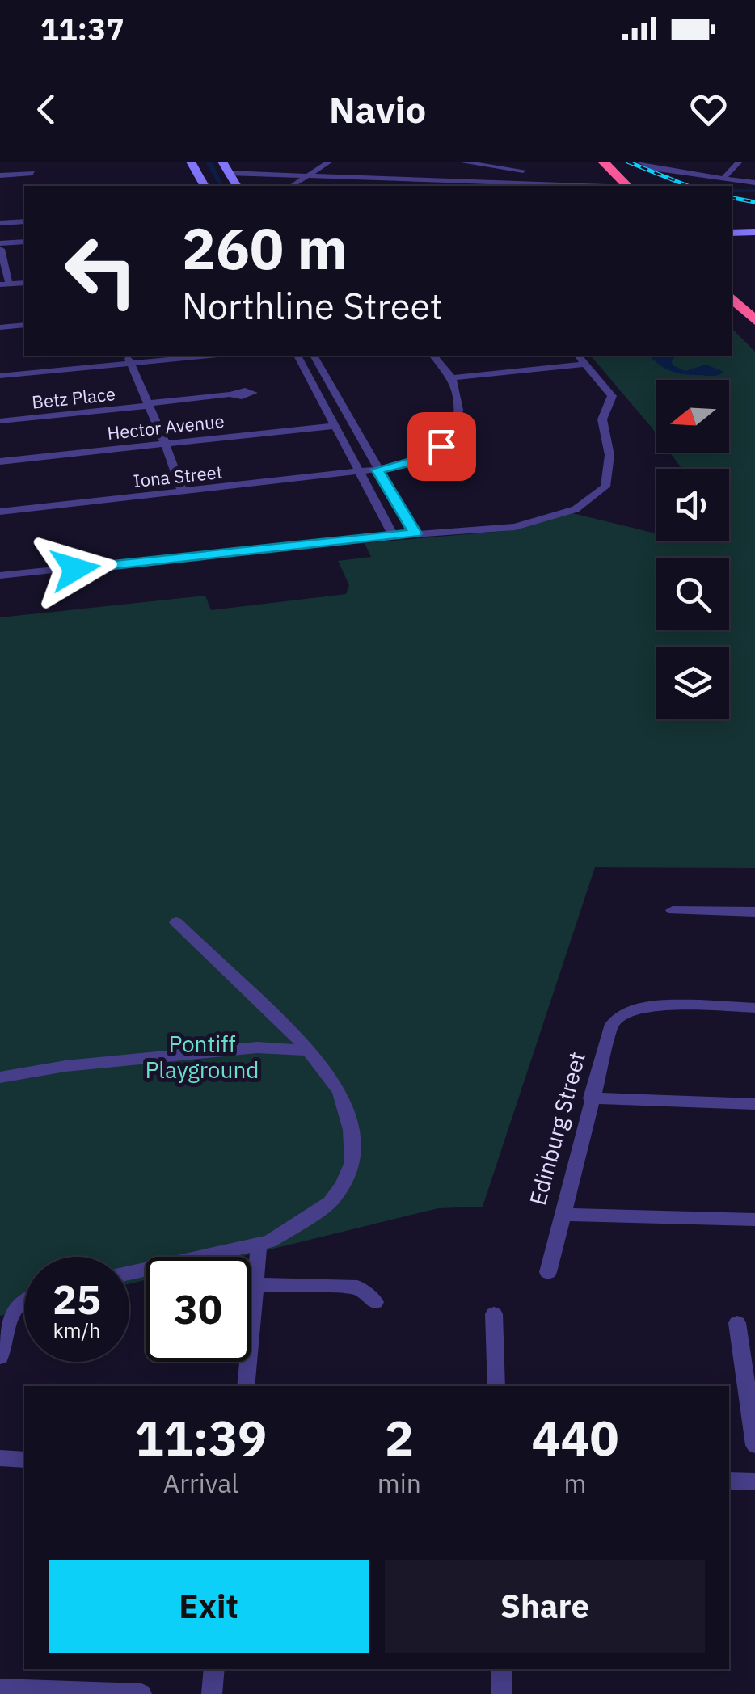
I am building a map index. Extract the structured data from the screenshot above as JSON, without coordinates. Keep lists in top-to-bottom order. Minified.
{"streets":{"street":["Betz Place","Hector Avenue","Iona Street","Edinburg Street"]},"parks":["Pontiff Playground"],"north":"left","page":{"status":"11:37","header":"Navio","turn":["260 m","Northline Street"],"speed":"25 km/h","limit":"30","eta":["11:39","Arrival","2","min","440","m"],"buttons":["Exit","Share"]}}
